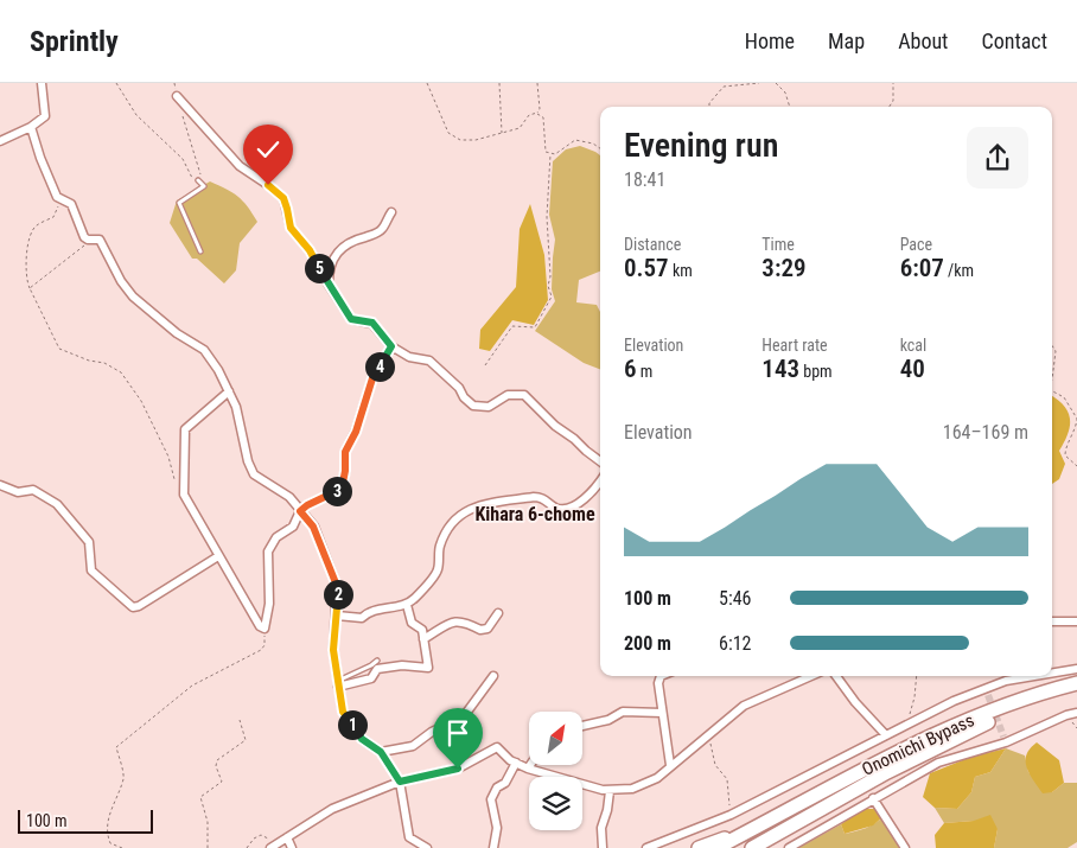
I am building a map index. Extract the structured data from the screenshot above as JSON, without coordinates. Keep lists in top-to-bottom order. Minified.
{"streets":{"highway":["Onomichi Bypass"]},"districts":["Kihara 6-chome"],"scale_bar":"100 m","north":"top right","page":{"header":"Sprintly","nav":["Home","Map","About","Contact"],"heading":["Evening run","18:41"],"stats":[["Distance","0.57 km"],["Time","3:29"],["Pace","6:07 /km"],["Elevation","6 m"],["Heart rate","143 bpm"],["kcal","40"]],"pins":["5","4","3","2","1"],"chart":["Elevation","164–169 m"],"list":[{"name":"100 m","note":"5:46"},{"name":"200 m","note":"6:12"}],"scale":"100 m"}}
